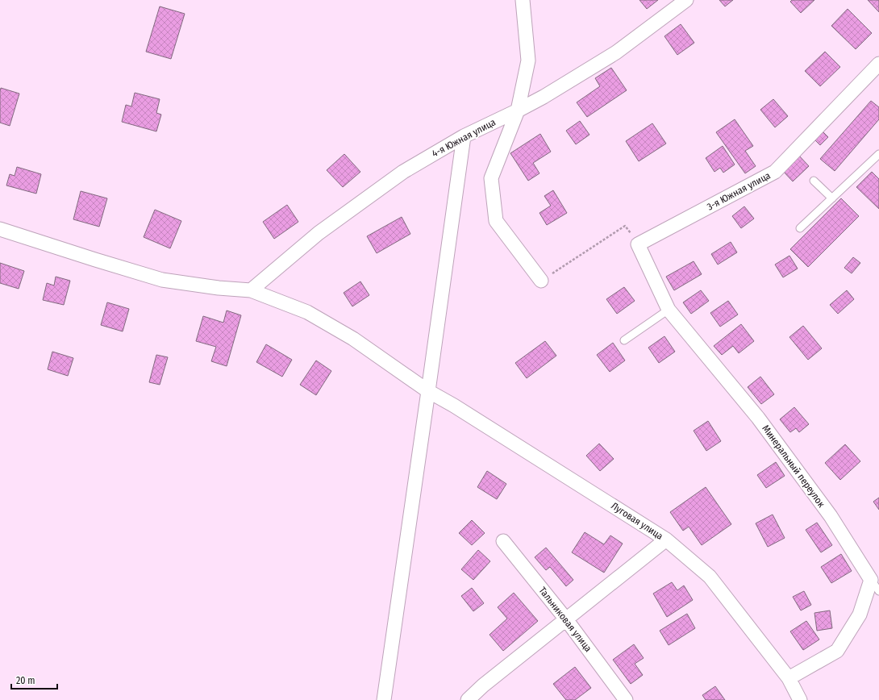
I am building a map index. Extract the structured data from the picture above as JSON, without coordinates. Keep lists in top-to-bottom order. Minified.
{"streets":{"street":["4-я Южная улица","3-я Южная улица","Минеральный переулок","Луговая улица","Тальниковая улица"]},"crossings":[["4-я Южная улица","Луговая улица"],["3-я Южная улица","Минеральный переулок"]],"scale_bar":"20 m"}
